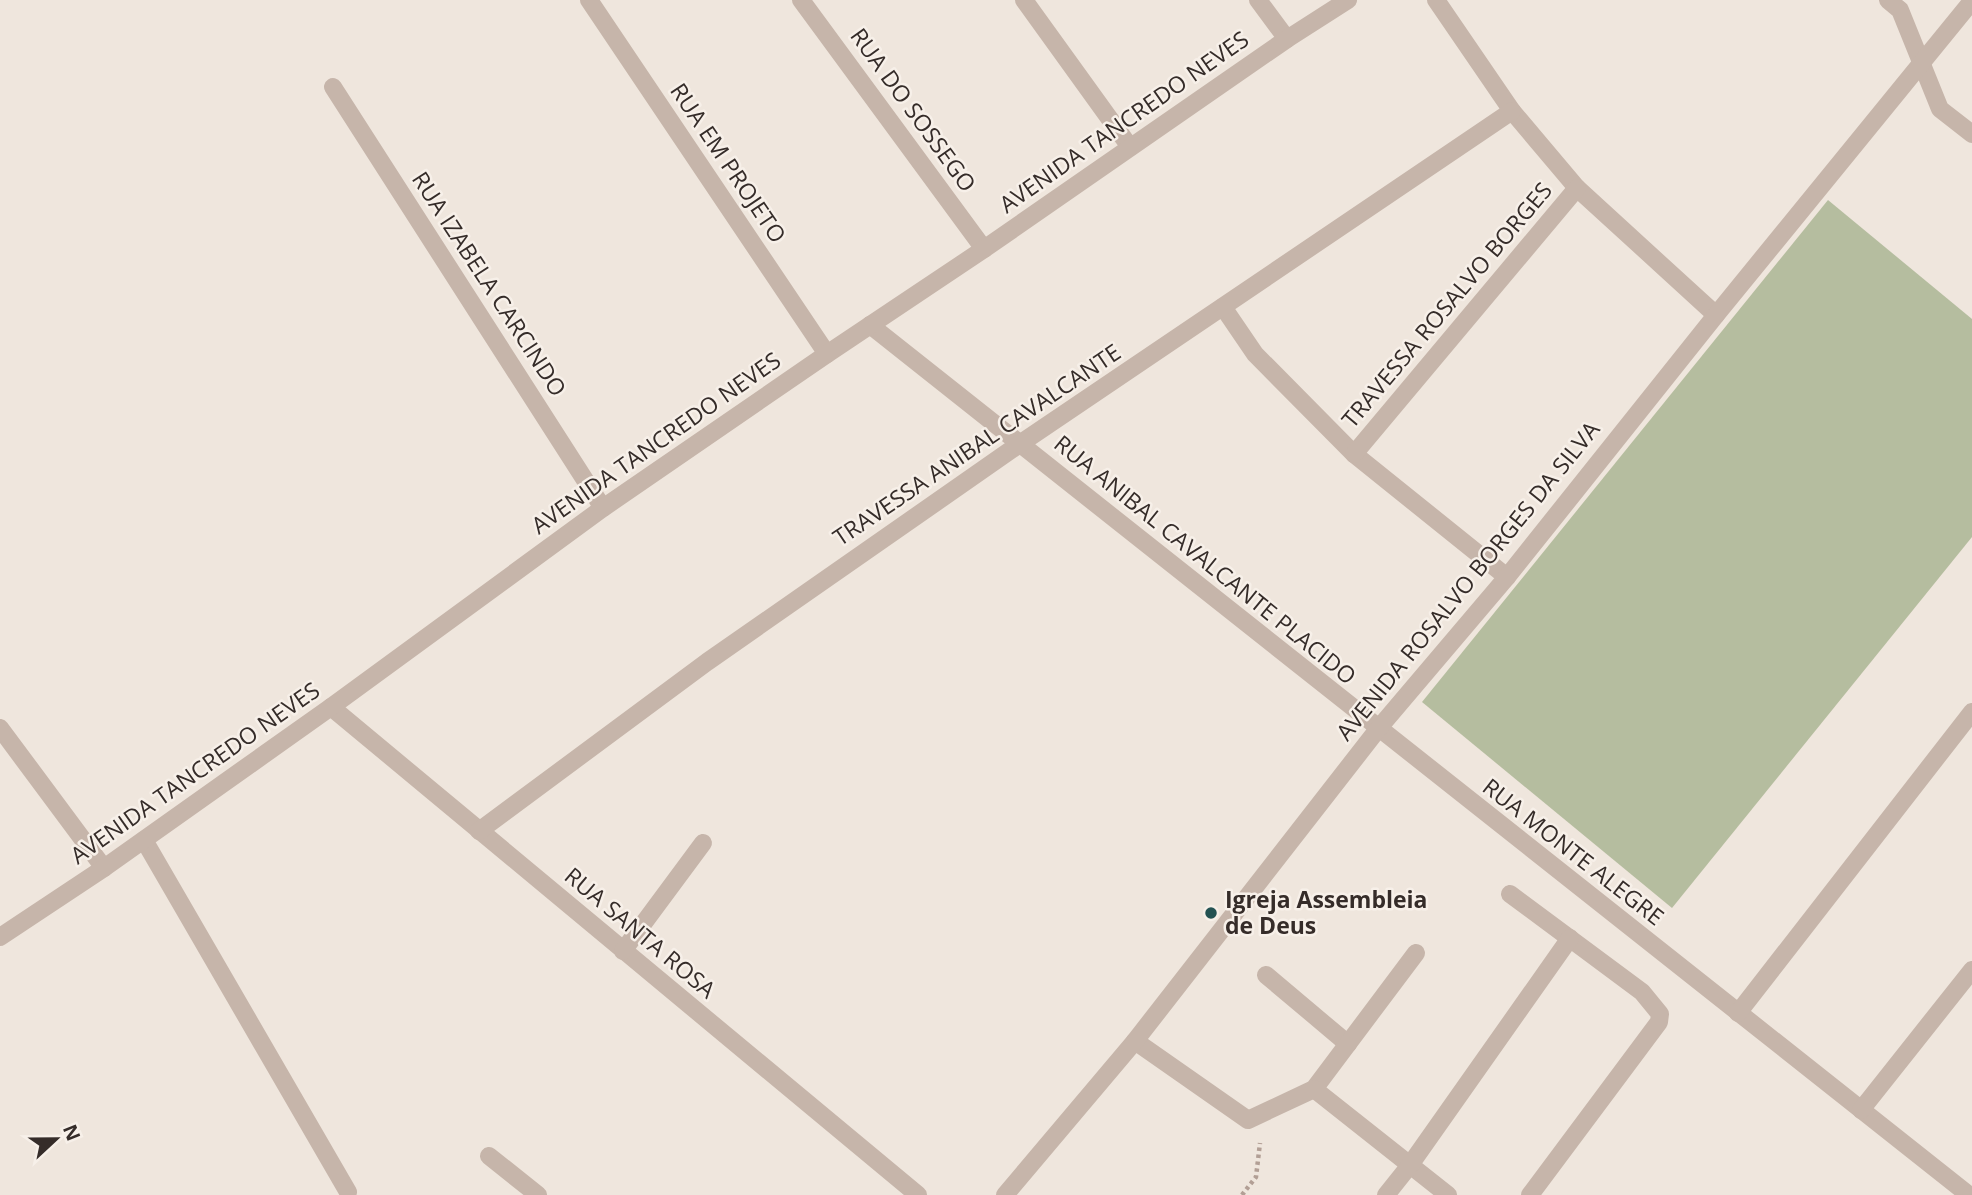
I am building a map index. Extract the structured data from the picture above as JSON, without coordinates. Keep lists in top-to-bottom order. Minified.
{"streets":{"street":["RUA DO SOSSEGO","AVENIDA TANCREDO NEVES","RUA EM PROJETO","RUA IZABELA CARCINDO","TRAVESSA ROSALVO BORGES","TRAVESSA ANIBAL CAVALCANTE","RUA ANIBAL CAVALCANTE PLACIDO","AVENIDA ROSALVO BORGES DA SILVA","RUA MONTE ALEGRE","RUA SANTA ROSA"]},"crossings":[["RUA DO SOSSEGO","AVENIDA TANCREDO NEVES"],["AVENIDA TANCREDO NEVES","RUA EM PROJETO"],["AVENIDA TANCREDO NEVES","RUA IZABELA CARCINDO"],["AVENIDA TANCREDO NEVES","RUA ANIBAL CAVALCANTE PLACIDO"],["AVENIDA TANCREDO NEVES","RUA SANTA ROSA"],["TRAVESSA ANIBAL CAVALCANTE","RUA ANIBAL CAVALCANTE PLACIDO"],["TRAVESSA ANIBAL CAVALCANTE","RUA SANTA ROSA"],["RUA ANIBAL CAVALCANTE PLACIDO","AVENIDA ROSALVO BORGES DA SILVA"],["RUA ANIBAL CAVALCANTE PLACIDO","RUA MONTE ALEGRE"],["AVENIDA ROSALVO BORGES DA SILVA","RUA MONTE ALEGRE"]],"places":["Igreja Assembleia de Deus"],"north":"right"}
